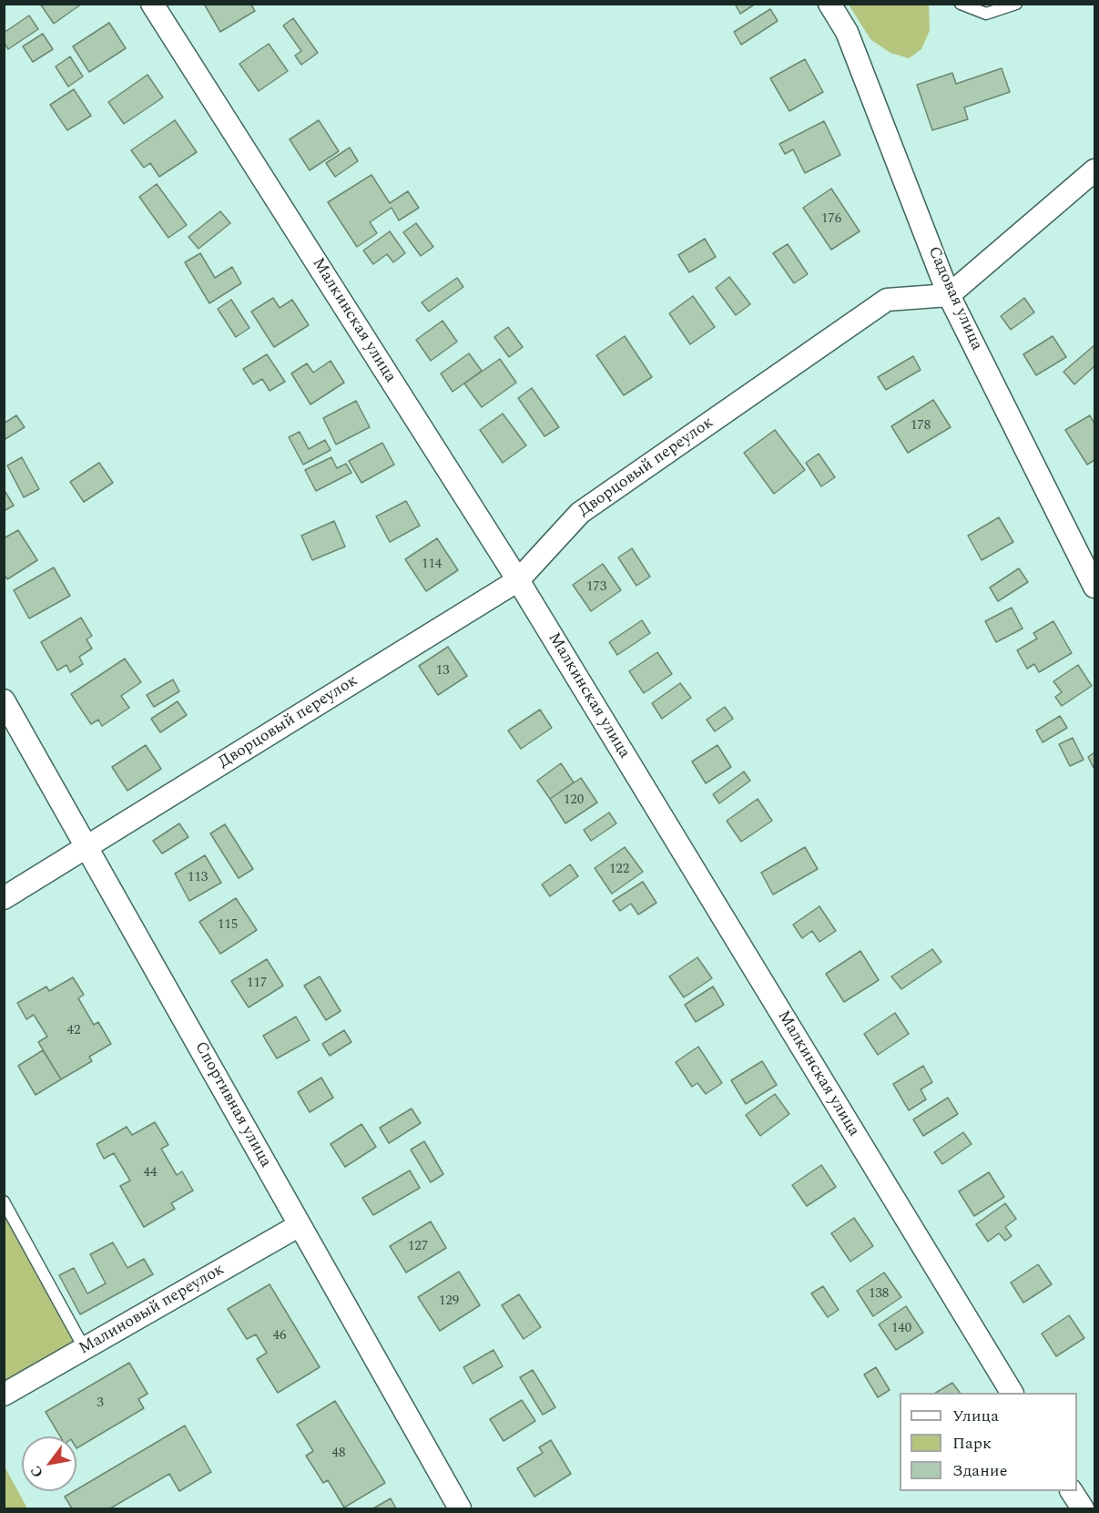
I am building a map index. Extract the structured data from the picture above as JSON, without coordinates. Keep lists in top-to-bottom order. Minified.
{"streets":{"street":["Садовая улица","Малкинская улица","Дворцовый переулок","Спортивная улица","Малиновый переулок"]},"crossings":[["Садовая улица","Дворцовый переулок"],["Малкинская улица","Дворцовый переулок"],["Дворцовый переулок","Спортивная улица"],["Спортивная улица","Малиновый переулок"]],"house_numbers":["176","178","114","173","13","120","122","113","115","117","42","44","127","138","129","140","46","3","48"],"legend":["Улица","Парк","Здание"],"north":"bottom left"}
